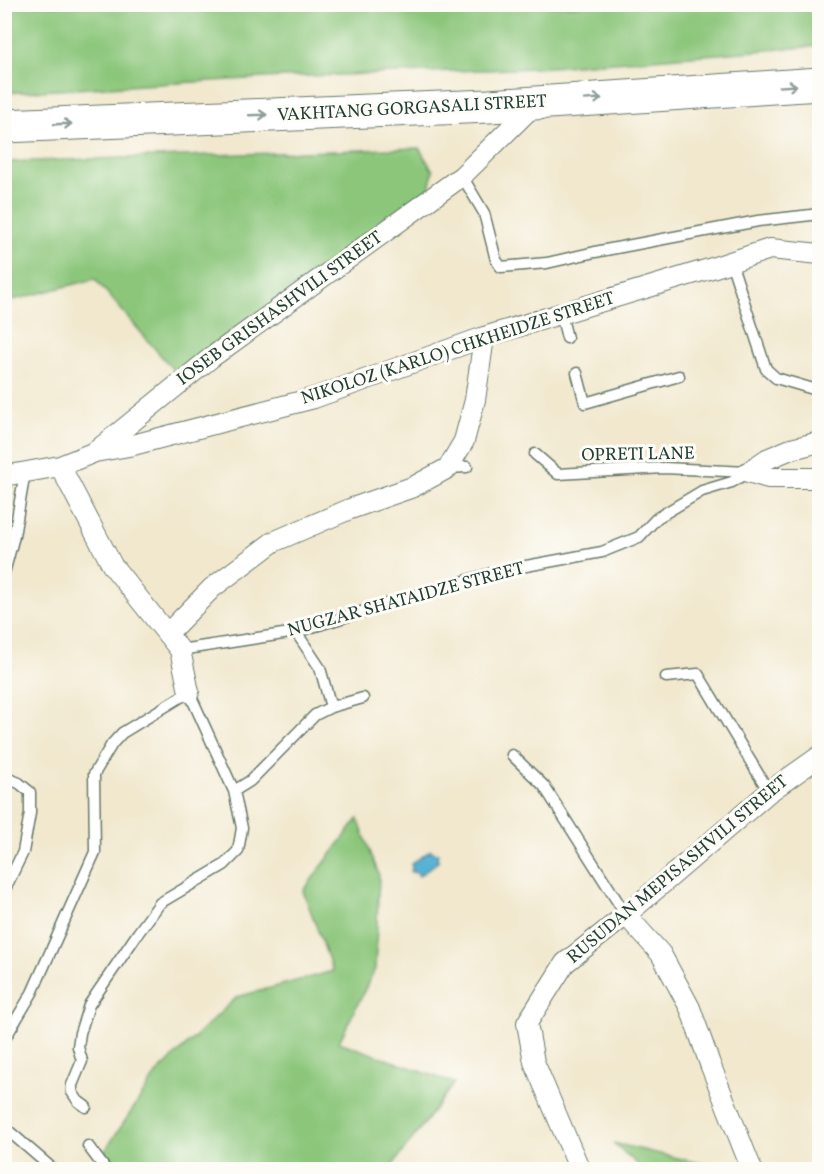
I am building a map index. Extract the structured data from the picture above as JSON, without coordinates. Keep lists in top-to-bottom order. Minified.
{"streets":{"highway":["VAKHTANG GORGASALI STREET"],"street":["IOSEB GRISHASHVILI STREET","NIKOLOZ (KARLO) CHKHEIDZE STREET","NUGZAR SHATAIDZE STREET","RUSUDAN MEPISASHVILI STREET"],"lane":["OPRETI LANE"]},"crossings":[["VAKHTANG GORGASALI STREET","IOSEB GRISHASHVILI STREET"],["IOSEB GRISHASHVILI STREET","NIKOLOZ (KARLO) CHKHEIDZE STREET"],["OPRETI LANE","NUGZAR SHATAIDZE STREET"]],"one_way":["VAKHTANG GORGASALI STREET"]}
